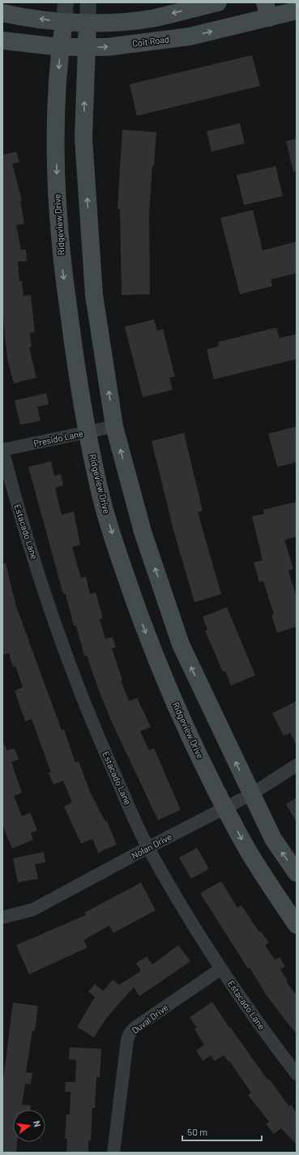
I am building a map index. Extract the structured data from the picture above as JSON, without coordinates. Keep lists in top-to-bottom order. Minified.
{"streets":{"main road":["Coit Road","Ridgeview Drive"],"street":["Presido Lane","Estacado Lane","Nolan Drive","Duval Drive"]},"crossings":[["Coit Road","Ridgeview Drive"],["Ridgeview Drive","Presido Lane"],["Ridgeview Drive","Nolan Drive"],["Presido Lane","Estacado Lane"],["Estacado Lane","Nolan Drive"],["Estacado Lane","Duval Drive"]],"one_way":["Ridgeview Drive"],"scale_bar":"50 m","north":"right"}
